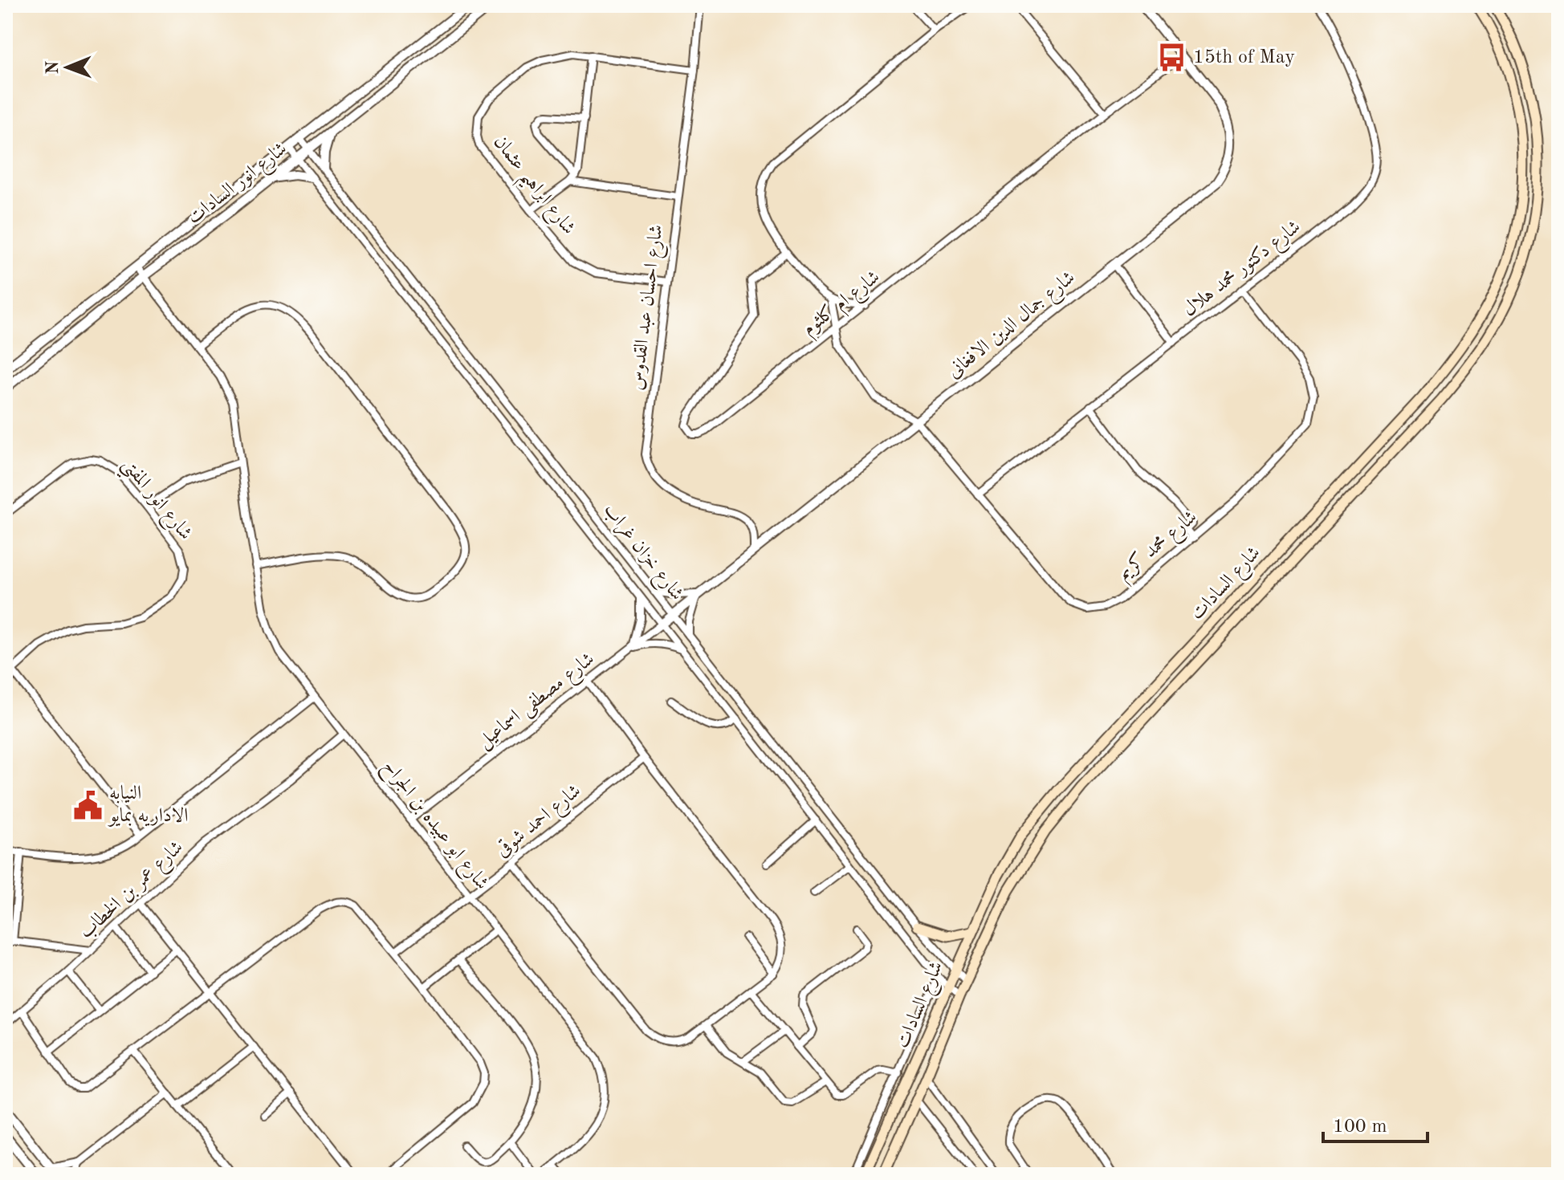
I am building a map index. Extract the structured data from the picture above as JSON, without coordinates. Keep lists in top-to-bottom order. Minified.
{"streets":{"main road":["شارع السادات"],"street":["شارع انور السادات","شارع ابراهيم عثمان","شارع دكتور محمد هلال","شارع ام كلثوم","شارع احسان عبد القدوس","شارع جمال الدين الافغانى","شارع انور المفتي","شارع محمد كريم","شارع خزان غراب","شارع مصطفى اسماعيل","شارع احمد شوقى","شارع ابو عبيده بن الجراح","شارع عمر بن الخطاب"]},"crossings":[["شارع انور السادات","شارع خزان غراب"],["شارع انور السادات","شارع ابو عبيده بن الجراح"],["شارع ابراهيم عثمان","شارع احسان عبد القدوس"],["شارع دكتور محمد هلال","شارع محمد كريم"],["شارع ام كلثوم","شارع جمال الدين الافغانى"],["شارع احسان عبد القدوس","شارع جمال الدين الافغانى"],["شارع جمال الدين الافغانى","شارع محمد كريم"],["شارع جمال الدين الافغانى","شارع خزان غراب"],["شارع جمال الدين الافغانى","شارع مصطفى اسماعيل"],["شارع خزان غراب","شارع السادات"],["شارع خزان غراب","شارع مصطفى اسماعيل"],["شارع مصطفى اسماعيل","شارع ابو عبيده بن الجراح"],["شارع احمد شوقى","شارع ابو عبيده بن الجراح"],["شارع ابو عبيده بن الجراح","شارع عمر بن الخطاب"]],"places":{"bus stop":["15th of May"],"public building":["النيابه الاداريه بمايو"]},"scale_bar":"100 m","north":"left"}
